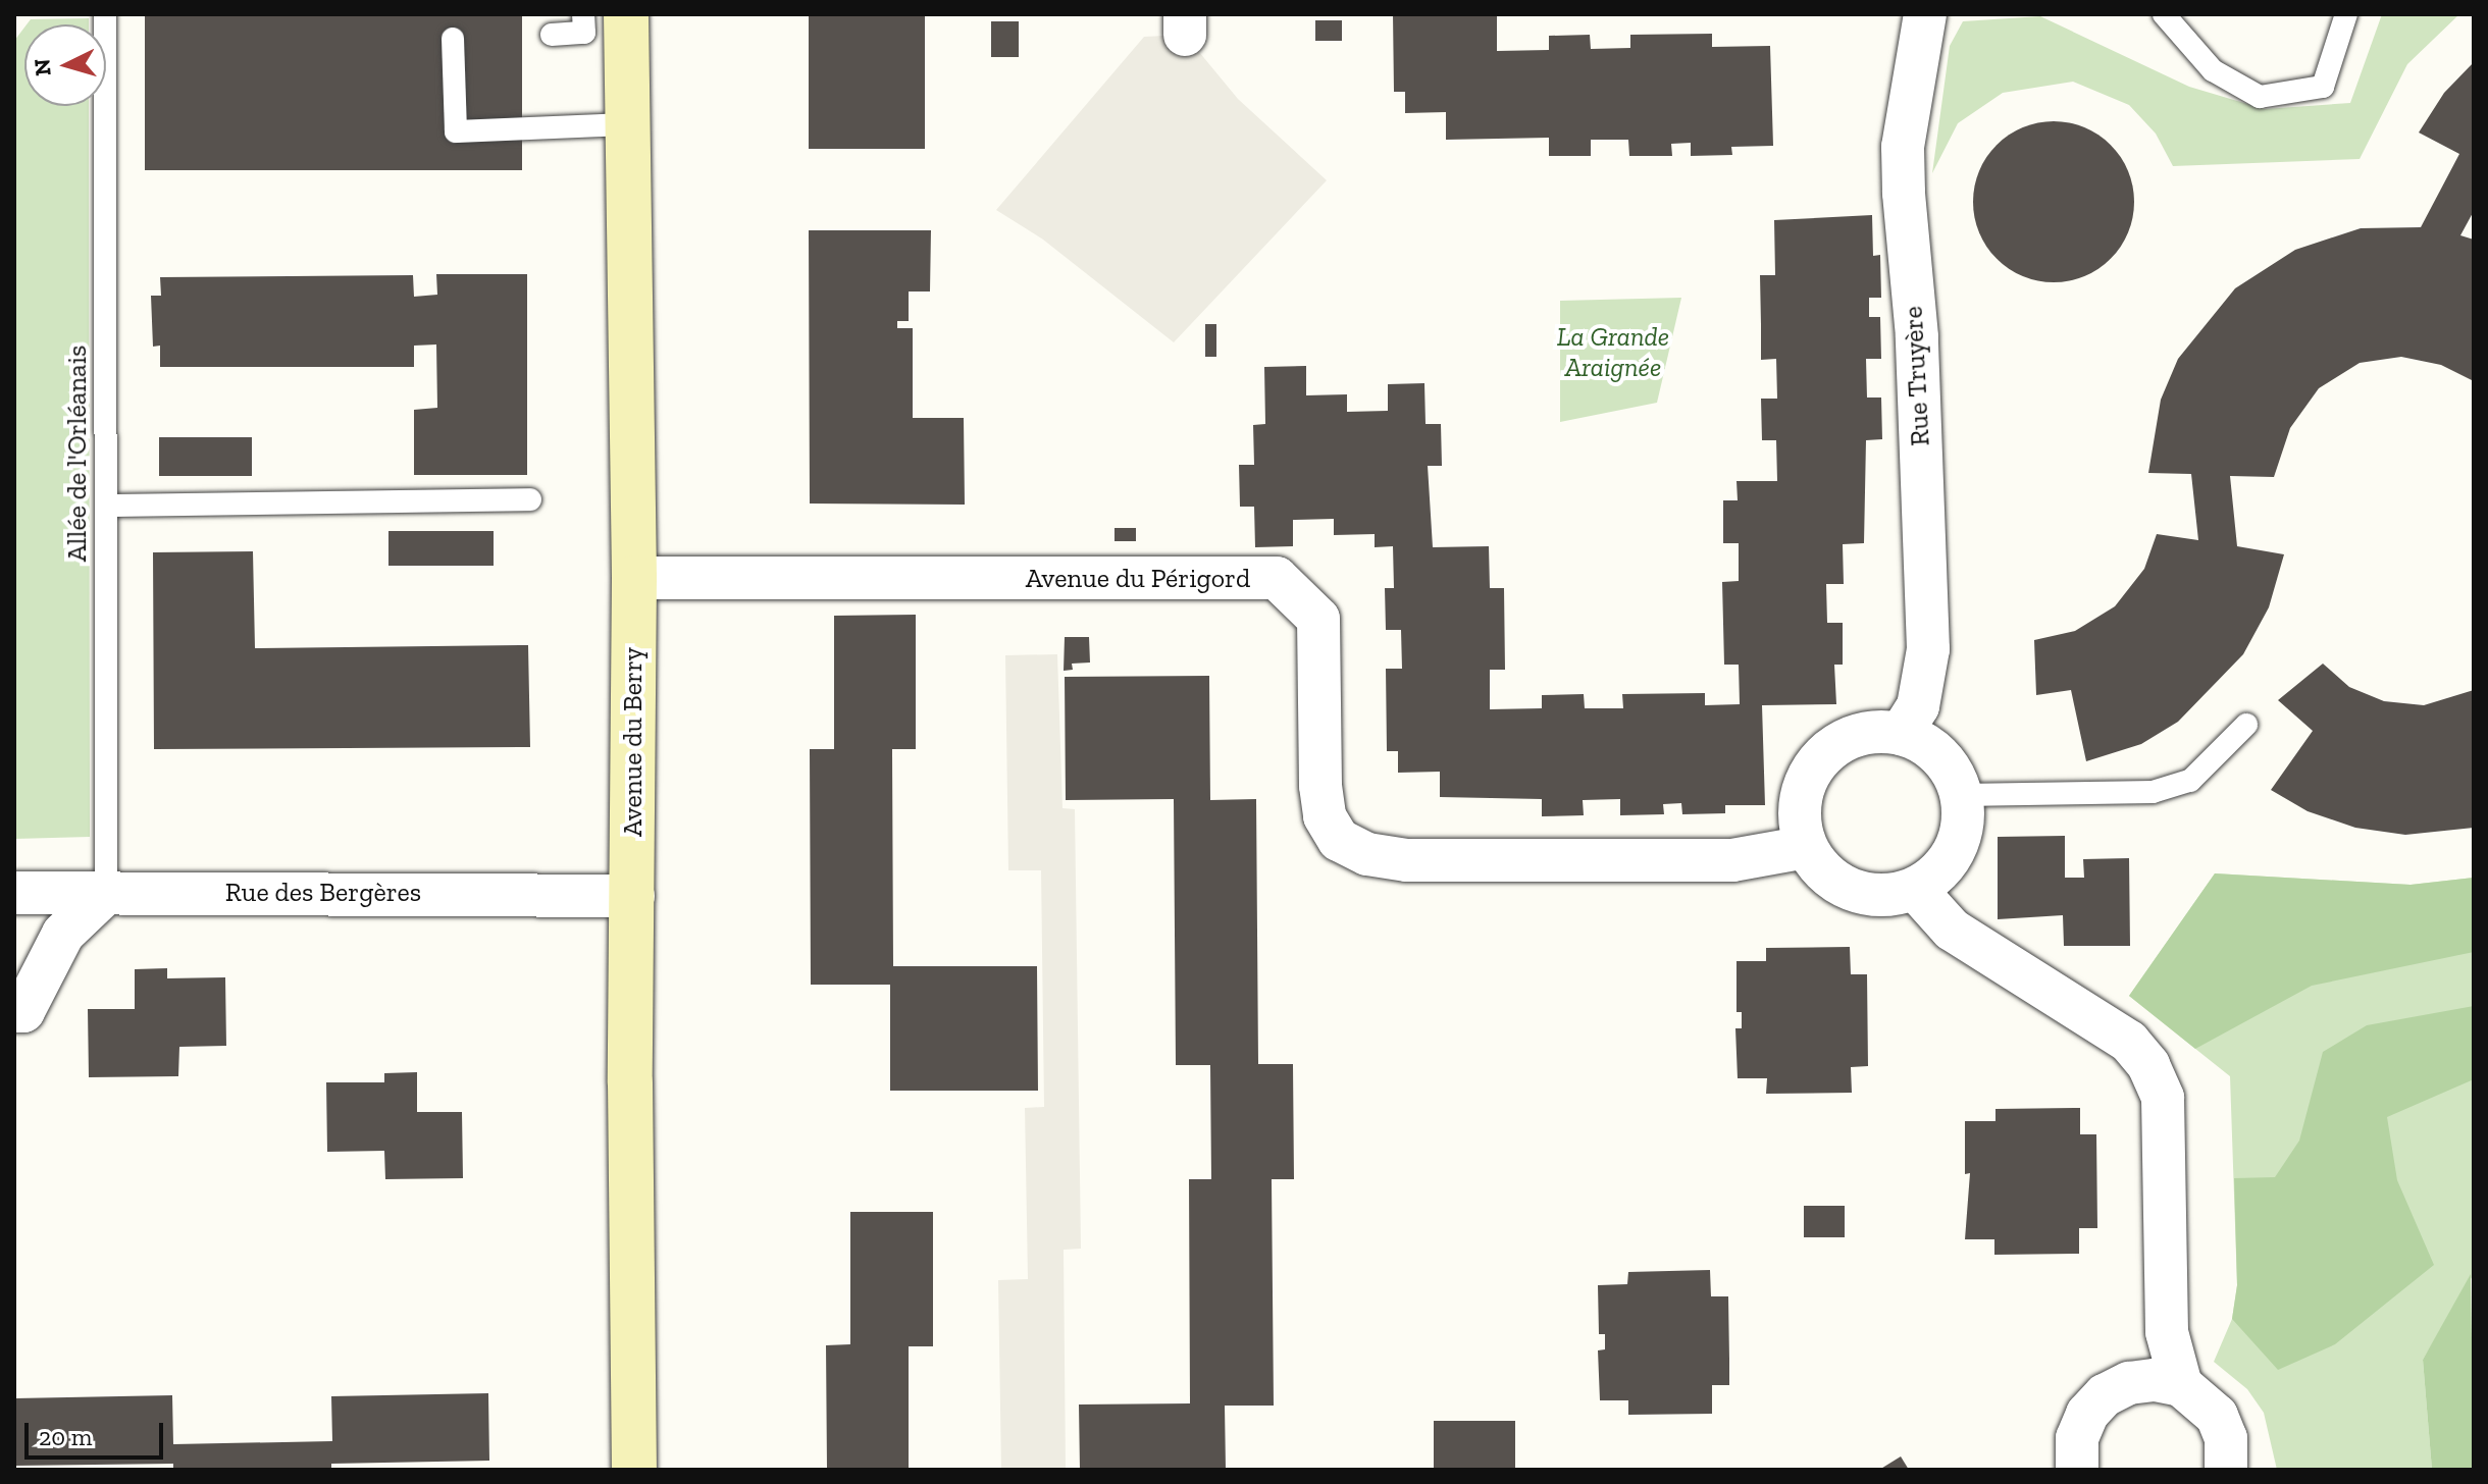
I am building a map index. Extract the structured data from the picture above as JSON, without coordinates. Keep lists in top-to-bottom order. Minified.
{"streets":{"street":["Rue Truyère","Avenue du Périgord","Avenue du Berry","Rue des Bergères"],"lane":["Allée de l'Orléanais"]},"crossings":[["Rue Truyère","Avenue du Périgord"],["Allée de l'Orléanais","Rue des Bergères"],["Avenue du Périgord","Avenue du Berry"],["Avenue du Berry","Rue des Bergères"]],"parks":["La Grande Araignée"],"scale_bar":"20 m","north":"left"}
